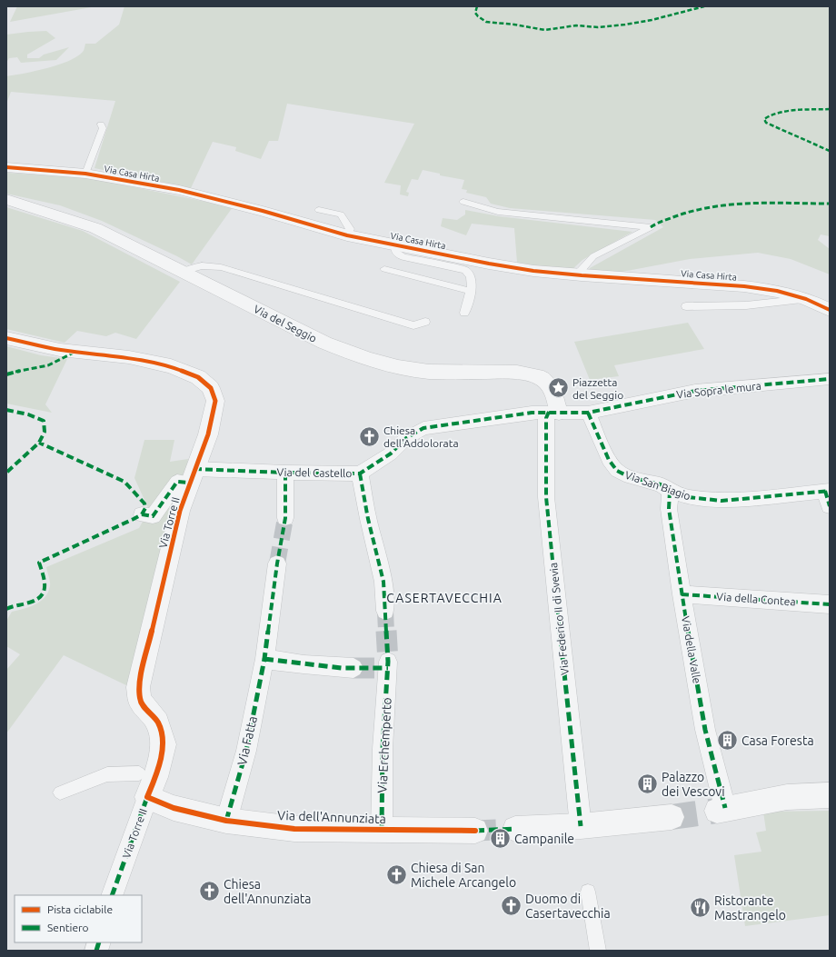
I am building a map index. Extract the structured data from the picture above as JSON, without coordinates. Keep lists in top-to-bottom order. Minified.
{"streets":{"street":["Via Casa Hirta","Via del Seggio","Via Sopra le mura","Via del Castello","Via San Biagio","Via Torre II","Via della Contea","Via Federico II di Svevia","Via della Valle","Via Fatta","Via Erchemperto","Via dell'Annunziata"]},"crossings":[["Via del Seggio","Via Sopra le mura"],["Via del Seggio","Via del Castello"],["Via del Seggio","Via Federico II di Svevia"],["Via Sopra le mura","Via del Castello"],["Via Sopra le mura","Via San Biagio"],["Via Sopra le mura","Via Federico II di Svevia"],["Via del Castello","Via Torre II"],["Via del Castello","Via Federico II di Svevia"],["Via San Biagio","Via della Valle"],["Via Torre II","Via dell'Annunziata"],["Via della Contea","Via della Valle"],["Via Fatta","Via dell'Annunziata"],["Via Erchemperto","Via dell'Annunziata"]],"districts":["CASERTAVECCHIA"],"places":{"place":["Piazzetta del Seggio"],"church":["Chiesa dell'Addolorata","Chiesa di San Michele Arcangelo","Chiesa dell'Annunziata","Duomo di Casertavecchia"],"building":["Casa Foresta","Palazzo dei Vescovi","Campanile"],"restaurant":["Ristorante Mastrangelo"]},"legend":["Pista ciclabile","Sentiero"]}
